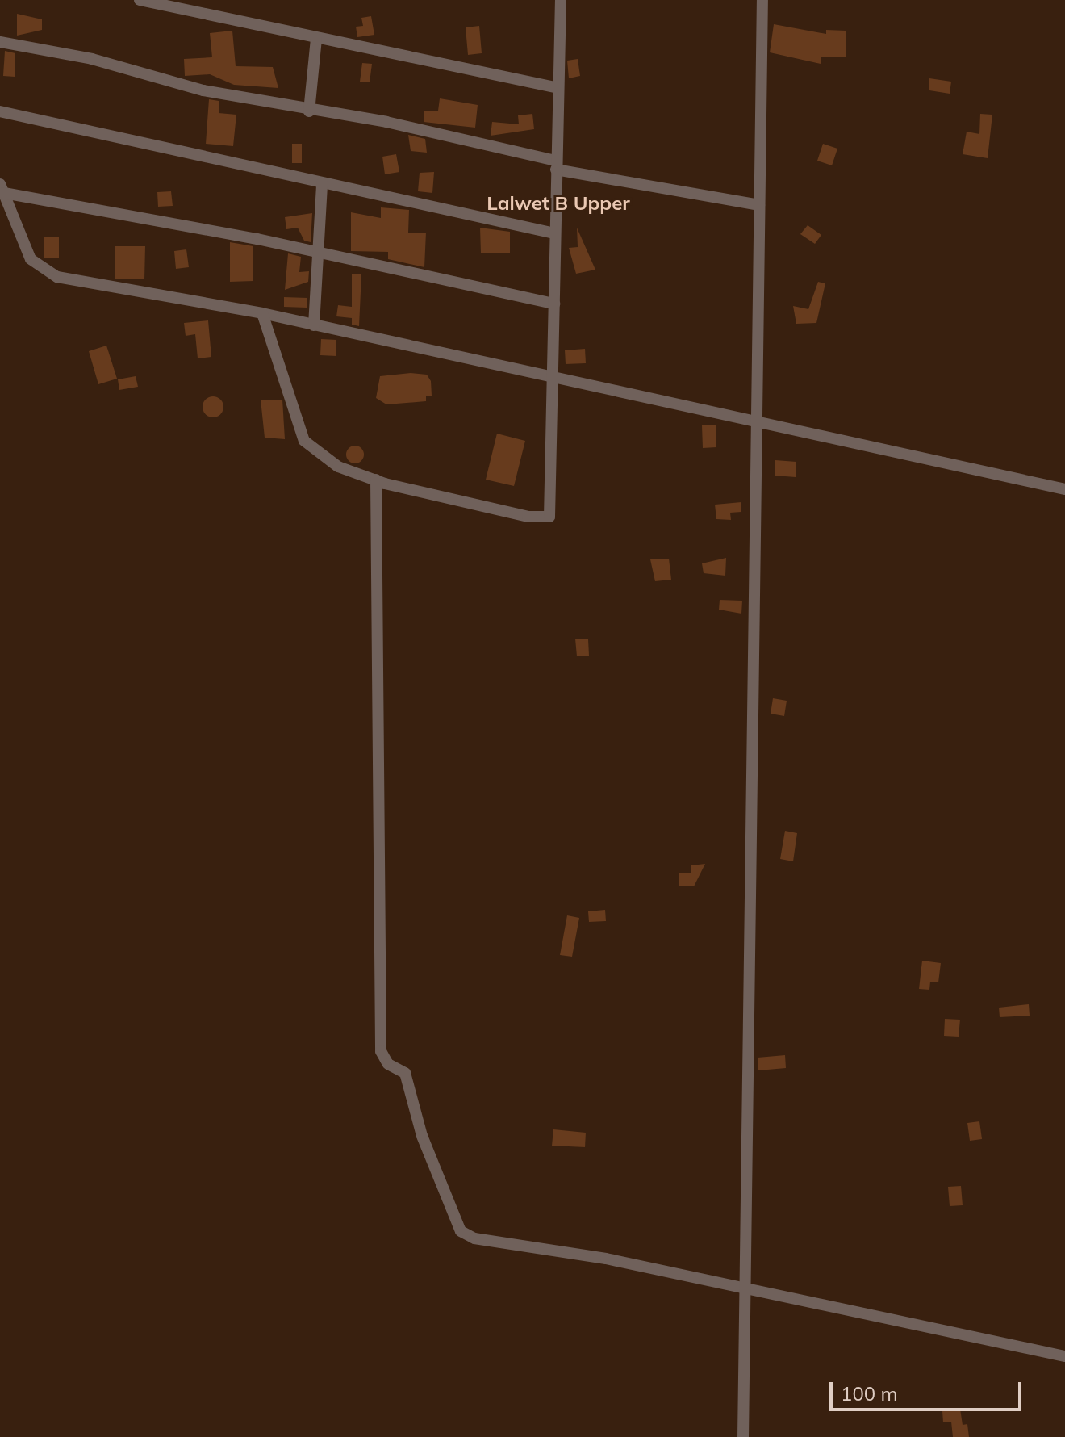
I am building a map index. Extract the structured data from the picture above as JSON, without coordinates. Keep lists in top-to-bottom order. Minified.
{"districts":["Lalwet B Upper"],"scale_bar":"100 m"}
